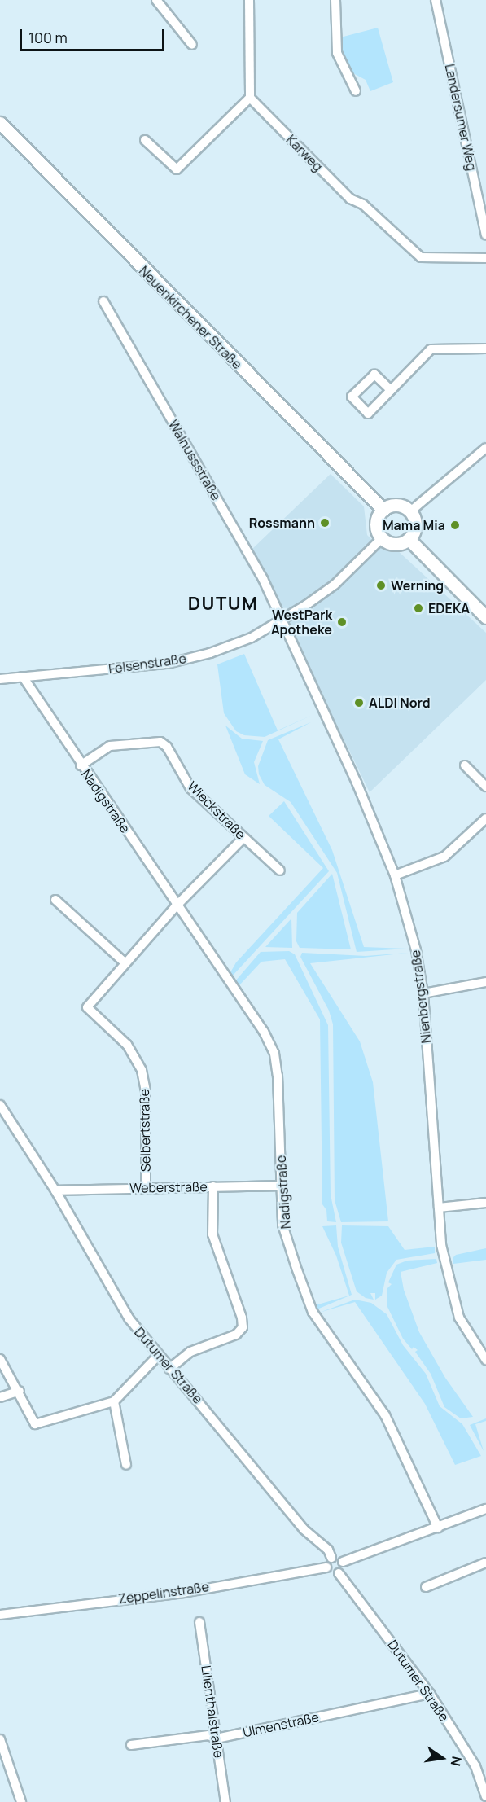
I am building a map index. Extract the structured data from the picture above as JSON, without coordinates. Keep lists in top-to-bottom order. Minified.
{"streets":{"street":["Landersumer Weg","Karweg","Neuenkirchener Straße","Walnussstraße","Felsenstraße","Nadigstraße","Wieckstraße","Nienbergstraße","Selbertstraße","Weberstraße","Dutumer Straße","Zeppelinstraße","Lilienthalstraße","Ulmenstraße"]},"crossings":[["Neuenkirchener Straße","Felsenstraße"],["Walnussstraße","Felsenstraße"],["Walnussstraße","Nienbergstraße"],["Felsenstraße","Nadigstraße"],["Felsenstraße","Nienbergstraße"],["Nadigstraße","Wieckstraße"],["Nadigstraße","Selbertstraße"],["Nadigstraße","Weberstraße"],["Selbertstraße","Weberstraße"],["Weberstraße","Dutumer Straße"],["Dutumer Straße","Zeppelinstraße"],["Dutumer Straße","Ulmenstraße"],["Lilienthalstraße","Ulmenstraße"]],"districts":["DUTUM"],"places":["Rossmann","Mama Mia","Werning","EDEKA","WestPark Apotheke","ALDI Nord"],"scale_bar":"100 m","north":"right"}
